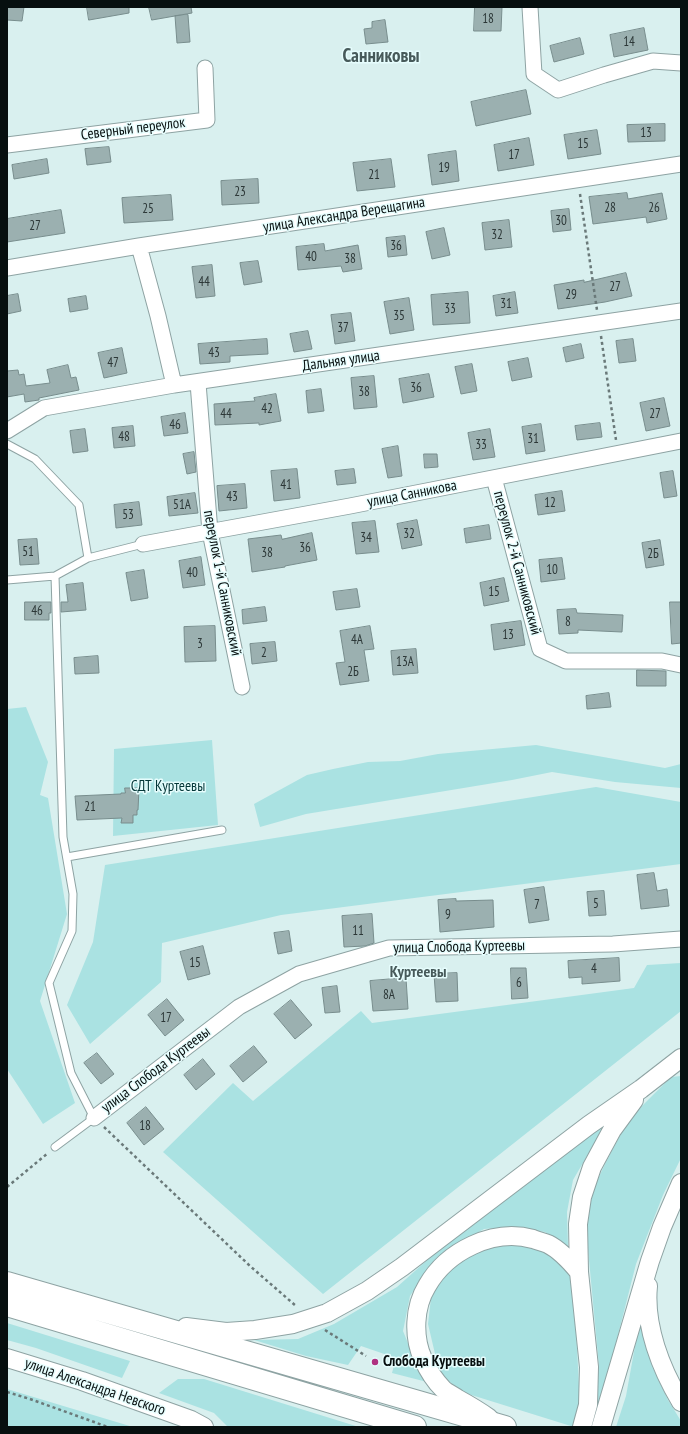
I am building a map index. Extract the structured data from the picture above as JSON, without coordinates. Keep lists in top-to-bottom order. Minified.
{"streets":{"street":["Северный переулок","улица Александра Верещагина","Дальняя улица","улица Санникова","переулок 2-й Санниковский","переулок 1-й Санниковский","улица Слобода Куртеевы","улица Александра Невского"]},"crossings":[["Дальняя улица","переулок 1-й Санниковский"],["улица Санникова","переулок 2-й Санниковский"],["улица Санникова","переулок 1-й Санниковский"]],"districts":["Санниковы","Куртеевы"],"parks":["СДТ Куртеевы"],"places":["Слобода Куртеевы"],"house_numbers":["18","14","13","15","17","19","21","23","28","26","25","30","27","32","36","40","38","44","27","29","31","33","35","37","43","47","36","38","42","44","27","46","48","31","33","41","43","12","51А","53","32","34","36","51","38","2Б","10","40","15","46","8","13","4А","3","2","13А","2Б","21","5","7","9","11","15","4","6","8А","17","18"]}
